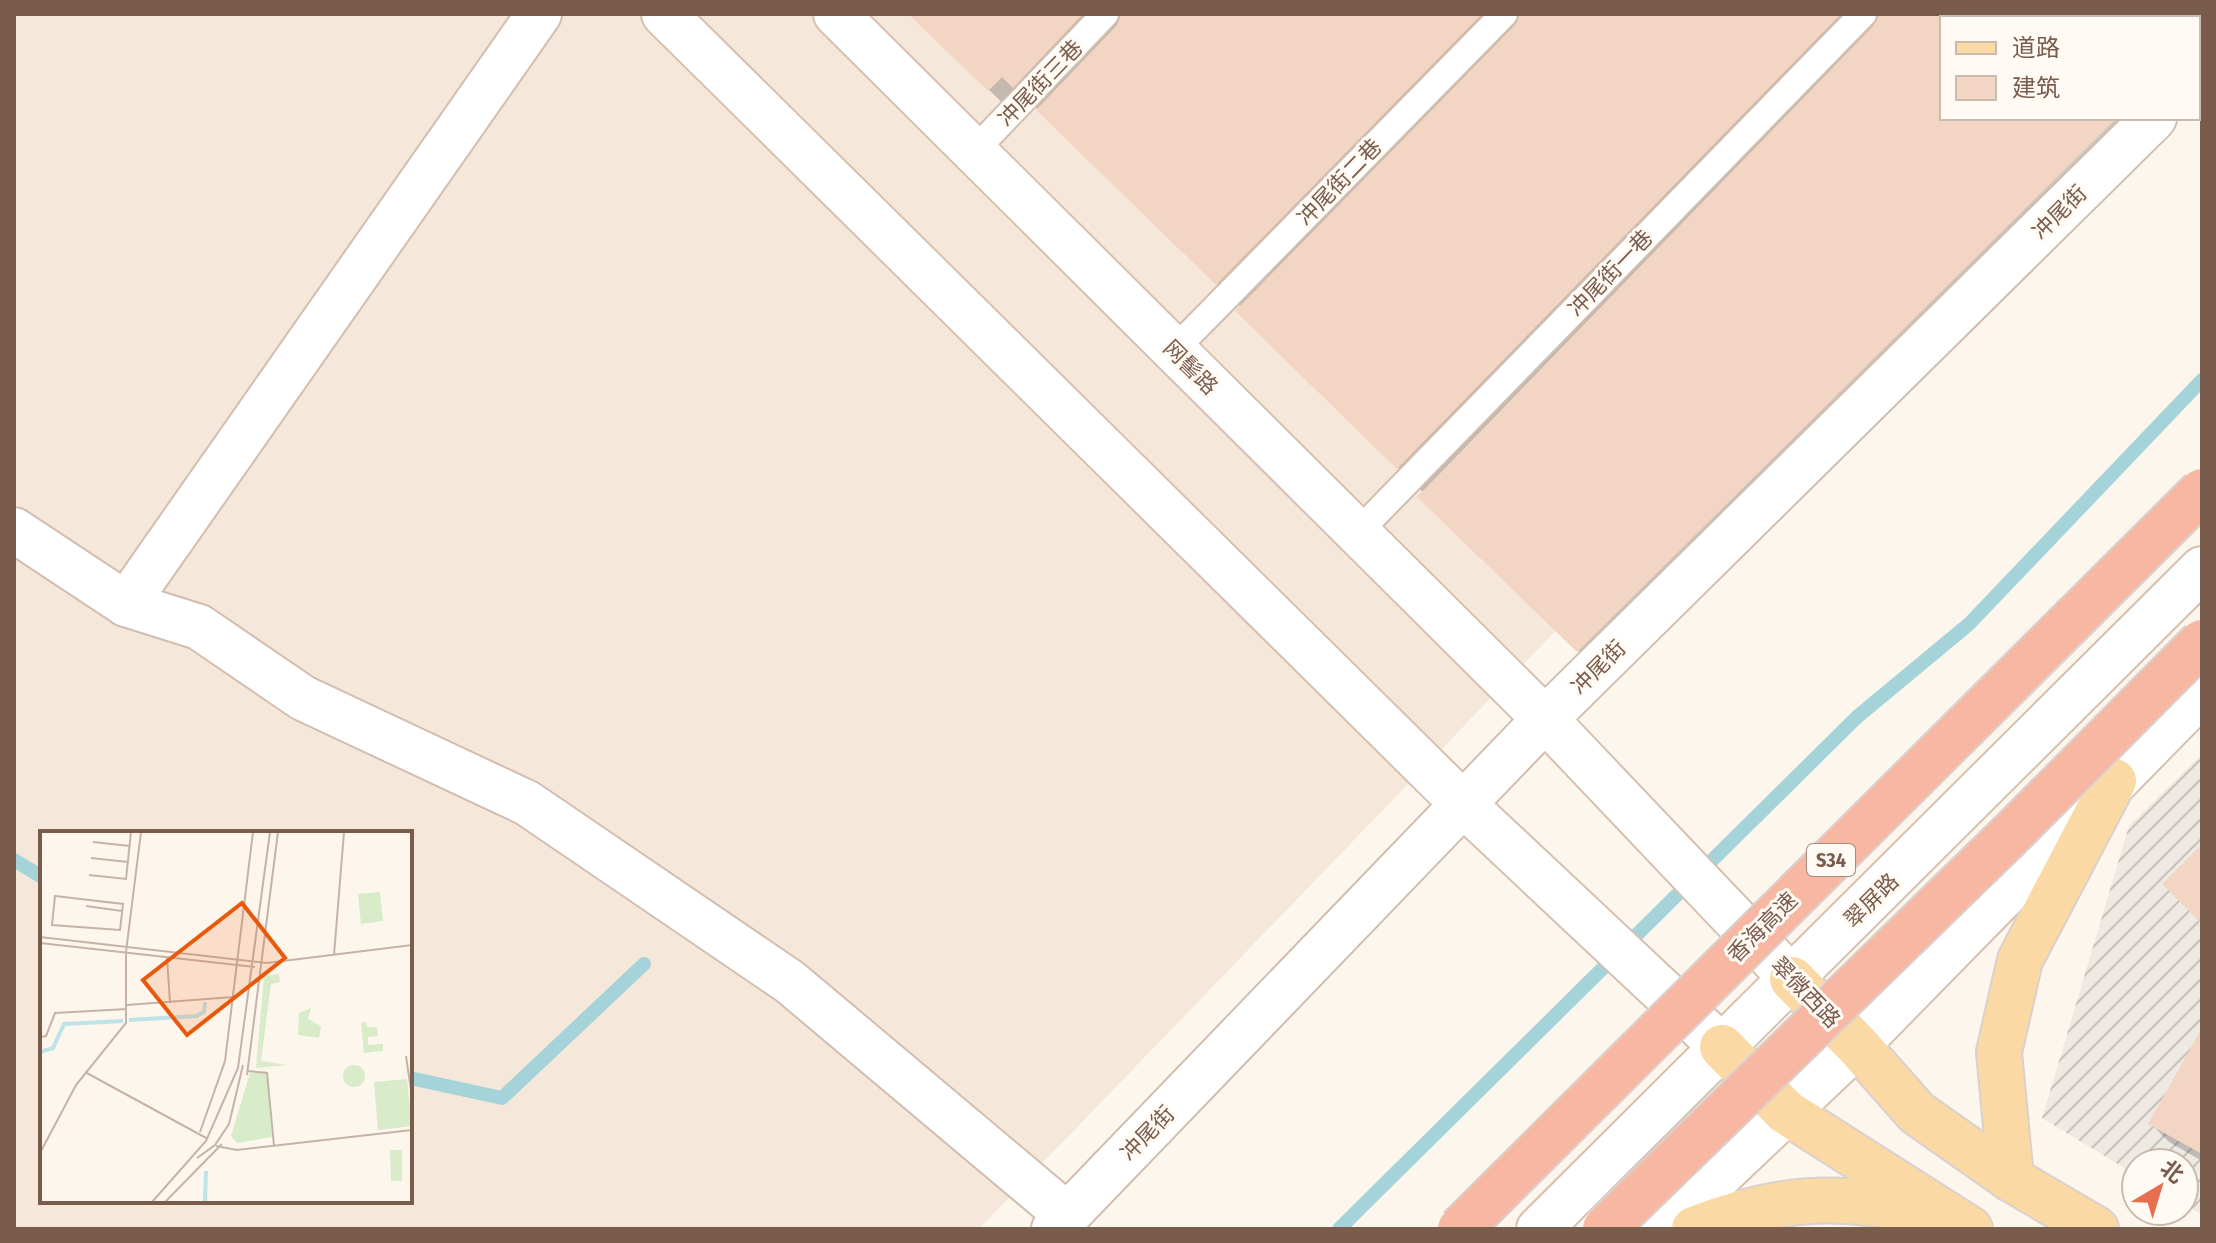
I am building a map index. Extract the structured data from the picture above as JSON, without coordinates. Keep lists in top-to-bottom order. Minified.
{"streets":{"highway":["S34","香海高速"],"main road":["冲尾街","网髻路","翠屏路","翠微西路"],"lane":["冲尾街三巷","冲尾街二巷","冲尾街一巷"]},"crossings":[["冲尾街三巷","网髻路"],["冲尾街二巷","网髻路"],["冲尾街","网髻路"],["冲尾街","翠微西路"],["冲尾街一巷","网髻路"],["网髻路","翠微西路"],["翠屏路","翠微西路"]],"legend":["道路","建筑"],"north":"top right"}
